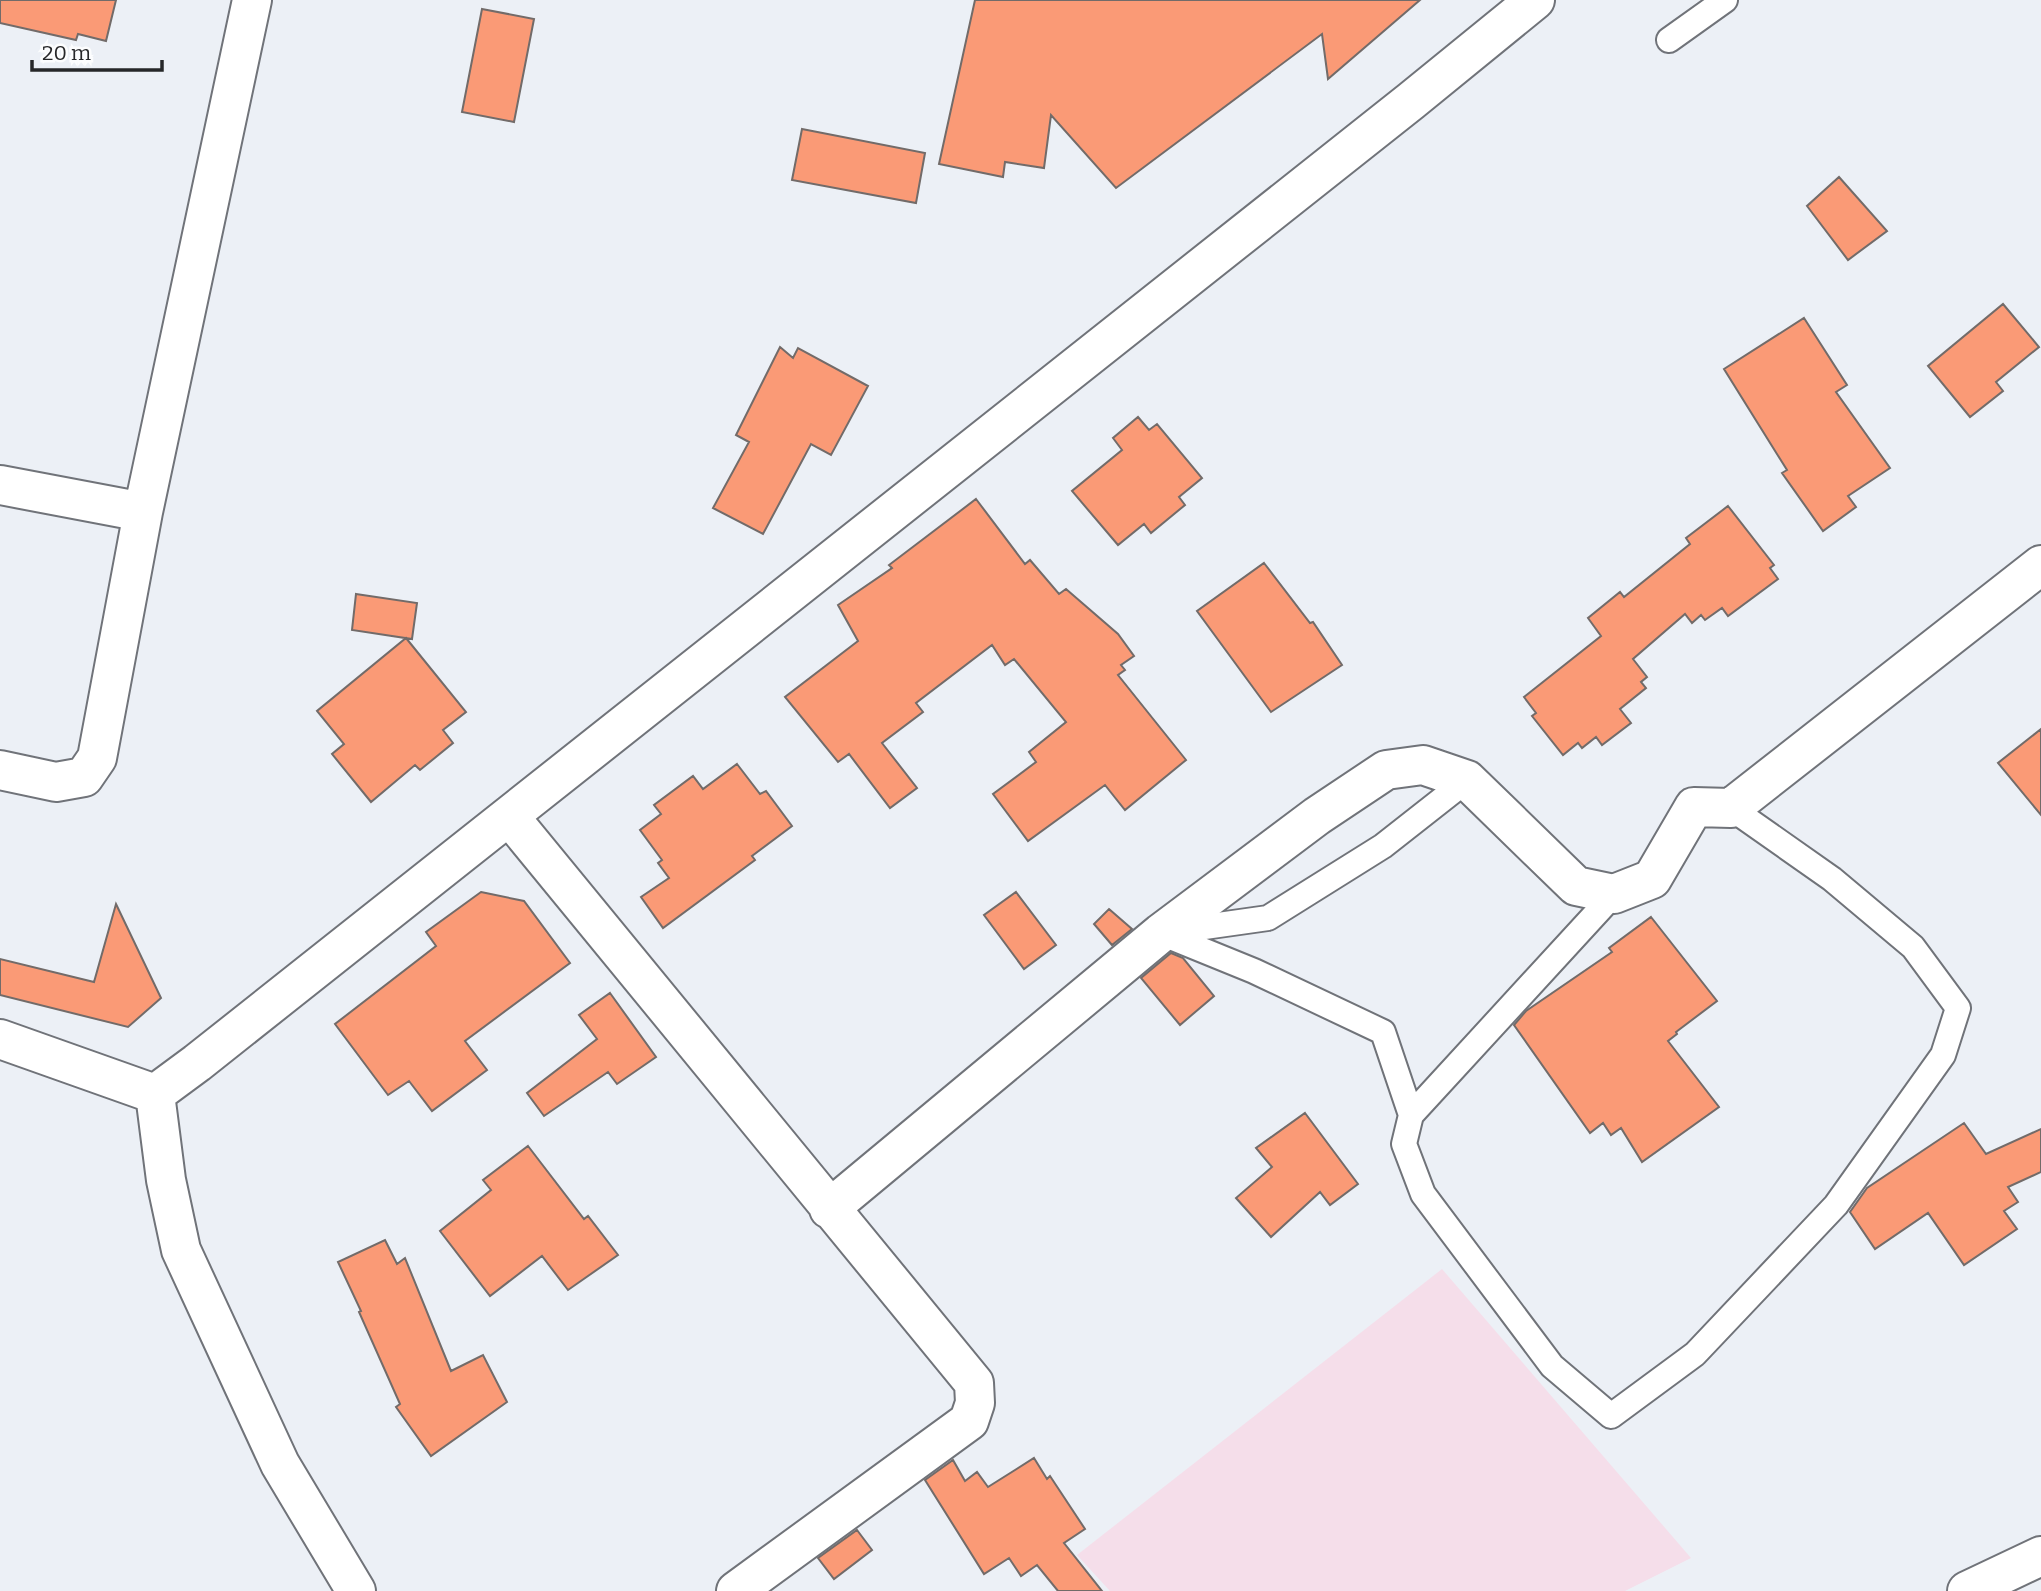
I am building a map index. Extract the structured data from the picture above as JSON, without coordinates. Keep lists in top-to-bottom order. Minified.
{"scale_bar":"20 m"}
